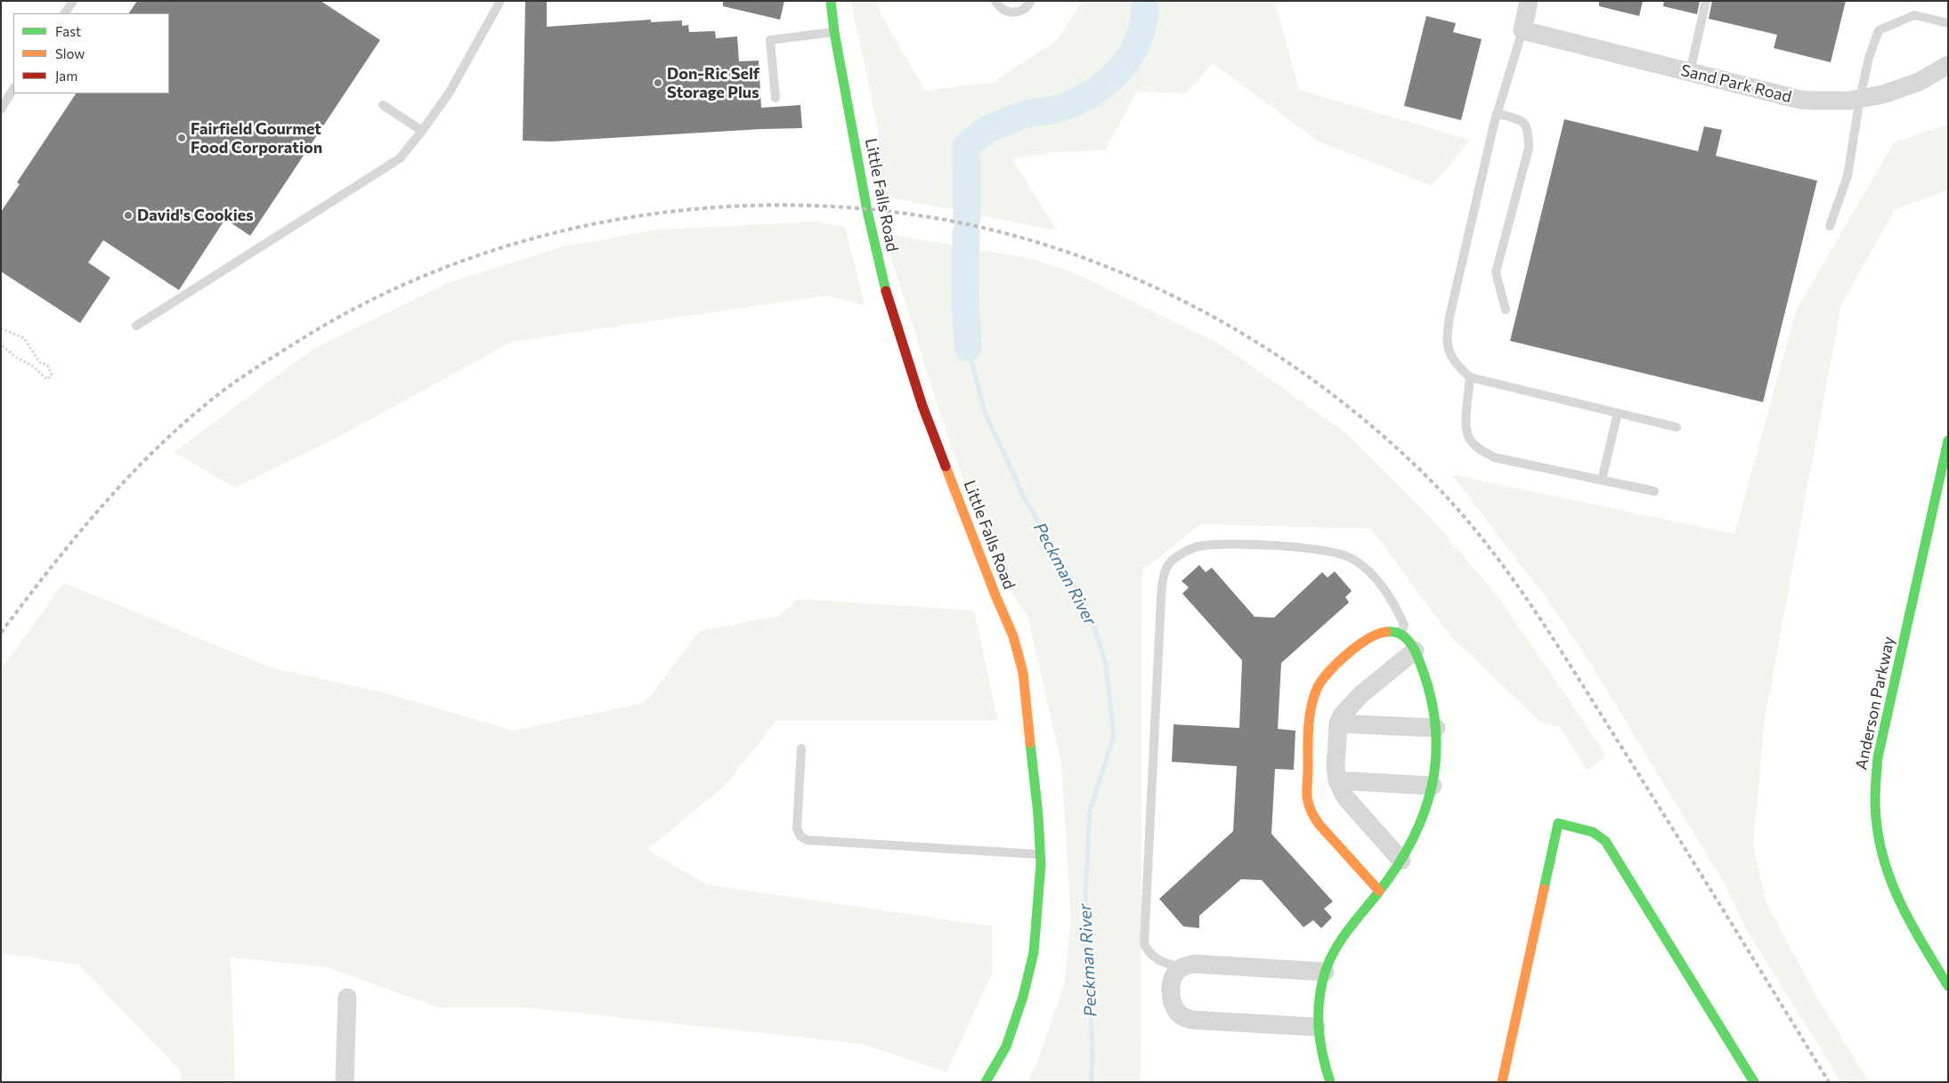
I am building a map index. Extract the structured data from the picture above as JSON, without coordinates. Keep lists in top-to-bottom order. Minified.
{"streets":{"street":["Sand Park Road","Little Falls Road","Anderson Parkway"]},"water":["Peckman River"],"places":["Don-Ric Self Storage Plus","Fairfield Gourmet Food Corporation","David's Cookies"],"legend":["Fast","Slow","Jam"]}
